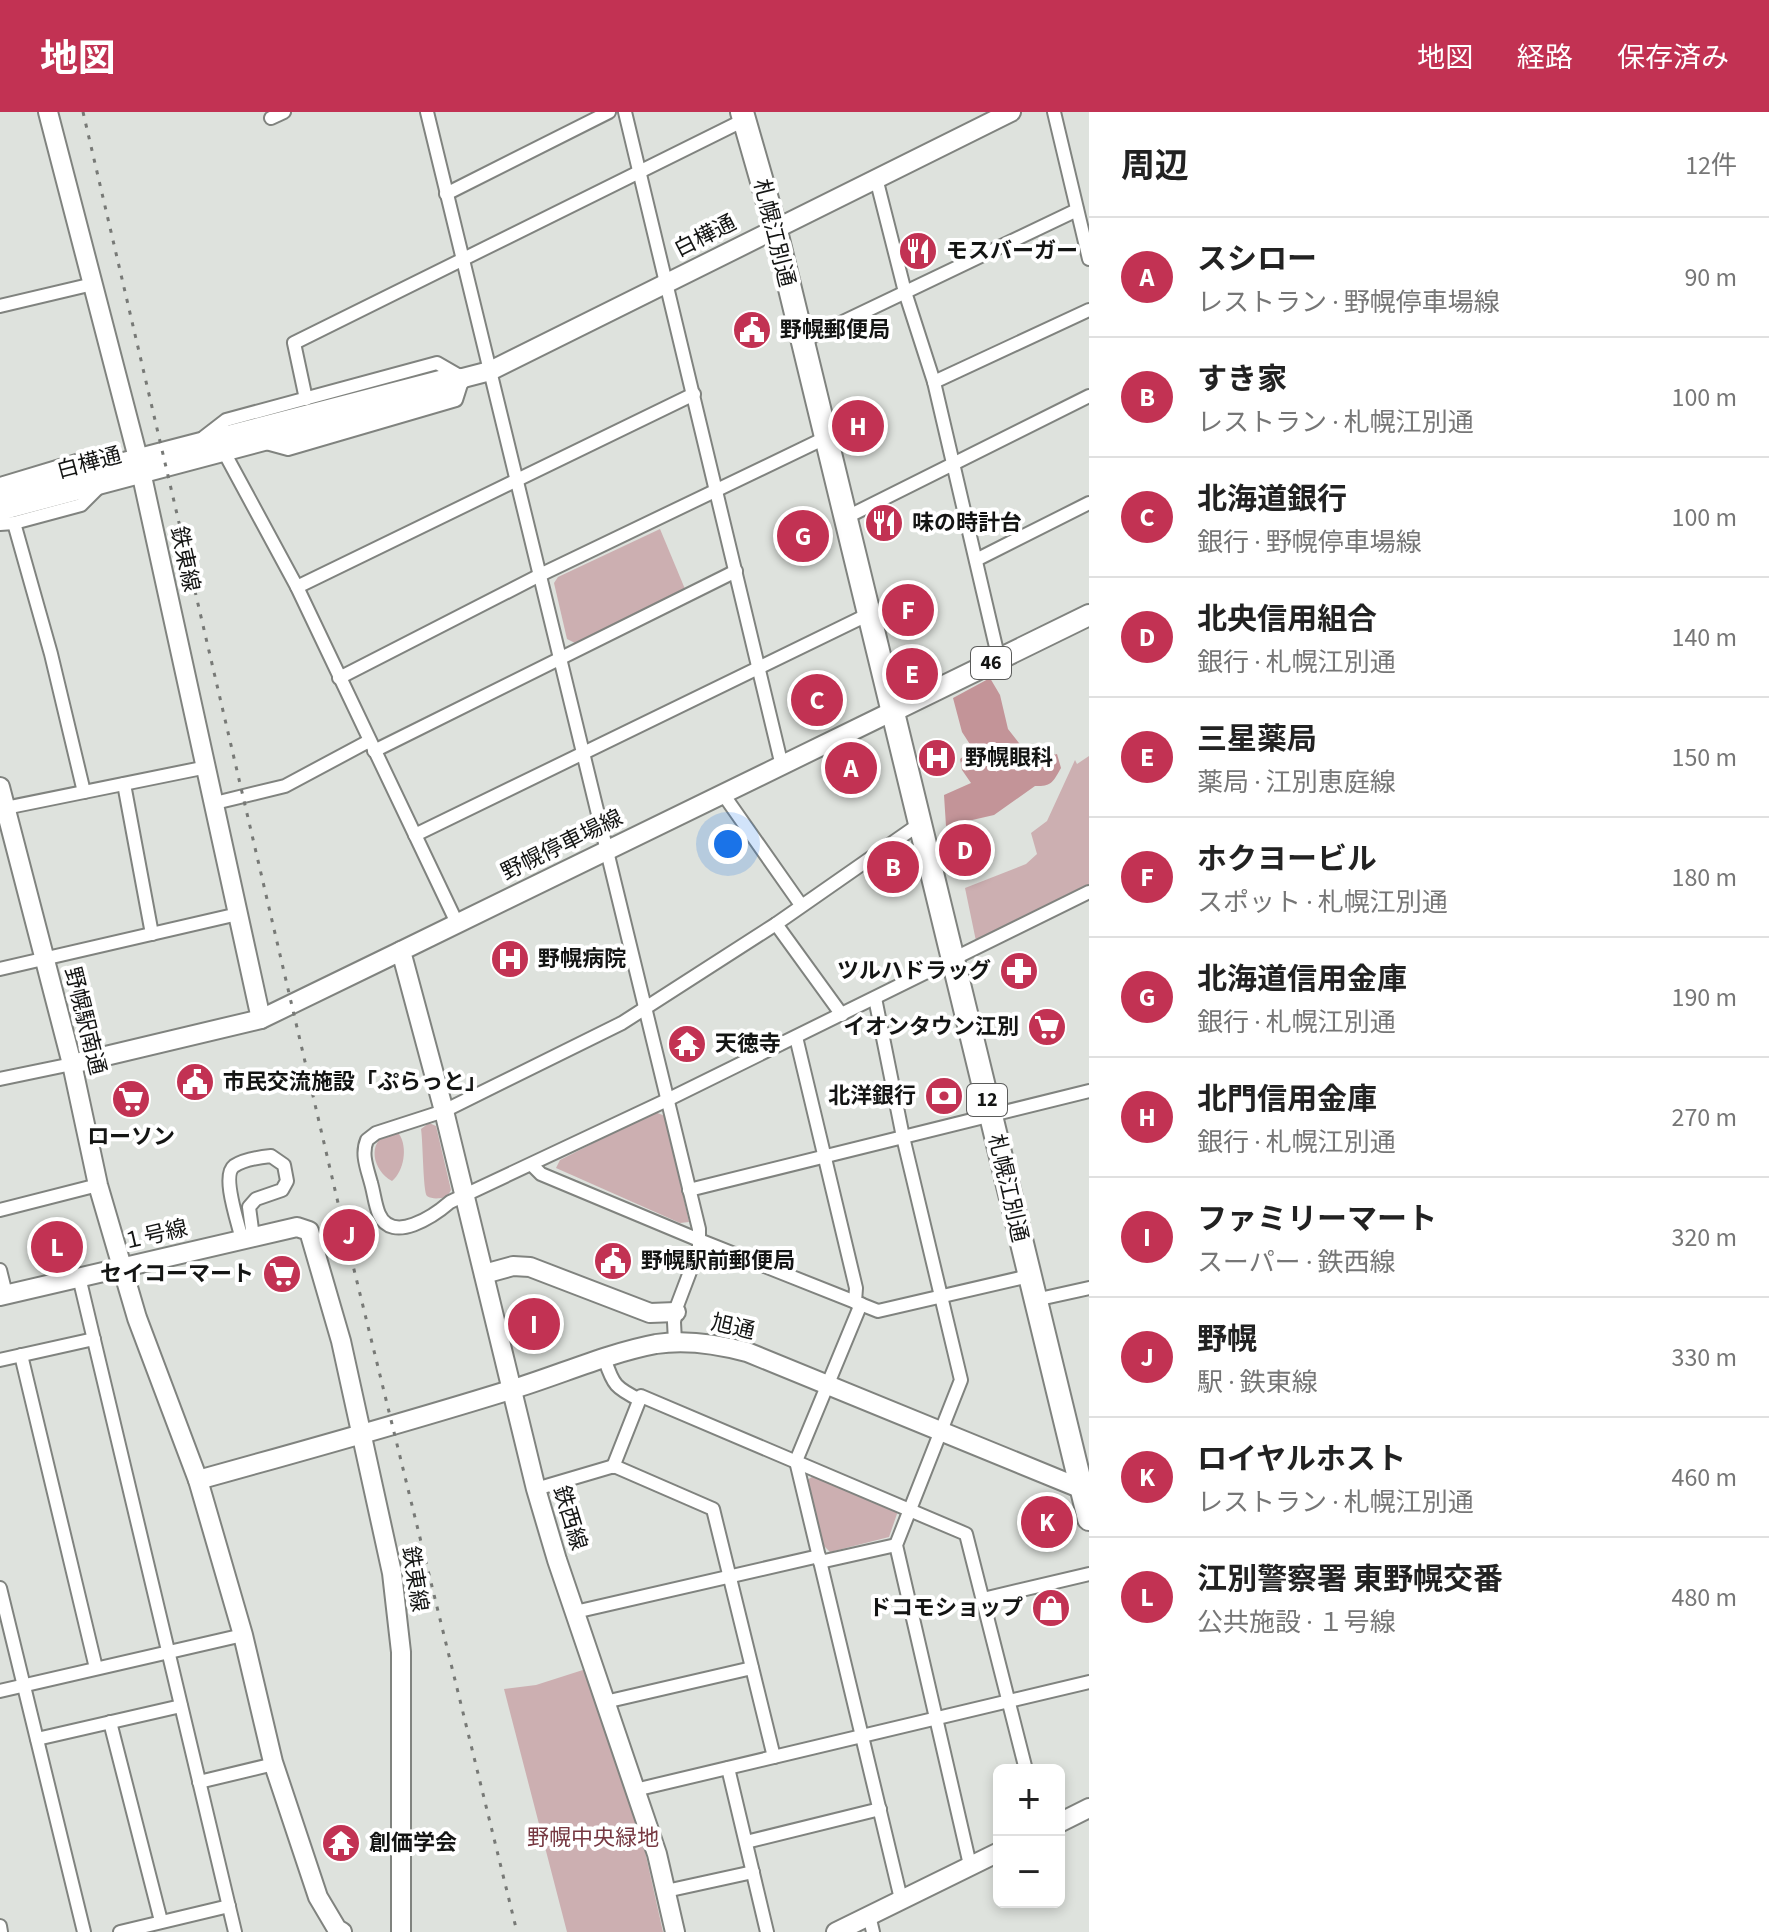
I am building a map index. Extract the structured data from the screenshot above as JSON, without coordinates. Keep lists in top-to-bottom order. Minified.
{"streets":{"highway":["札幌江別通","12"],"main road":["46"],"street":["白樺通","鉄東線","野幌停車場線","野幌駅南通","１号線","旭通","鉄西線"]},"crossings":[["札幌江別通","白樺通"],["札幌江別通","46"],["札幌江別通","野幌停車場線"],["札幌江別通","旭通"],["白樺通","鉄東線"],["鉄東線","野幌停車場線"],["鉄東線","１号線"],["鉄東線","旭通"],["46","野幌停車場線"],["野幌停車場線","野幌駅南通"],["野幌駅南通","１号線"],["野幌駅南通","旭通"],["旭通","鉄西線"]],"parks":["野幌中央緑地"],"places":{"restaurant":["モスバーガー","味の時計台"],"public building":["野幌郵便局","市民交流施設「ぷらっと」","野幌駅前郵便局"],"hospital":["野幌眼科","野幌病院"],"pharmacy":["ツルハドラッグ"],"supermarket":["イオンタウン江別","ローソン","セイコーマート"],"temple":["天徳寺","創価学会"],"bank":["北洋銀行"],"shop":["ドコモショップ"]},"page":{"header":"地図","nav":["地図","経路","保存済み"],"heading":["周辺","12件"],"list":[{"mark":"A","name":"スシロー","note":"レストラン · 野幌停車場線","value":"90 m"},{"mark":"B","name":"すき家","note":"レストラン · 札幌江別通","value":"100 m"},{"mark":"C","name":"北海道銀行","note":"銀行 · 野幌停車場線","value":"100 m"},{"mark":"D","name":"北央信用組合","note":"銀行 · 札幌江別通","value":"140 m"},{"mark":"E","name":"三星薬局","note":"薬局 · 江別恵庭線","value":"150 m"},{"mark":"F","name":"ホクヨービル","note":"スポット · 札幌江別通","value":"180 m"},{"mark":"G","name":"北海道信用金庫","note":"銀行 · 札幌江別通","value":"190 m"},{"mark":"H","name":"北門信用金庫","note":"銀行 · 札幌江別通","value":"270 m"},{"mark":"I","name":"ファミリーマート","note":"スーパー · 鉄西線","value":"320 m"},{"mark":"J","name":"野幌","note":"駅 · 鉄東線","value":"330 m"},{"mark":"K","name":"ロイヤルホスト","note":"レストラン · 札幌江別通","value":"460 m"},{"mark":"L","name":"江別警察署 東野幌交番","note":"公共施設 · １号線","value":"480 m"}],"pins":["H","G","F","E","C","A","D","B","J","L","I","K"],"map_buttons":["+","−"]}}
